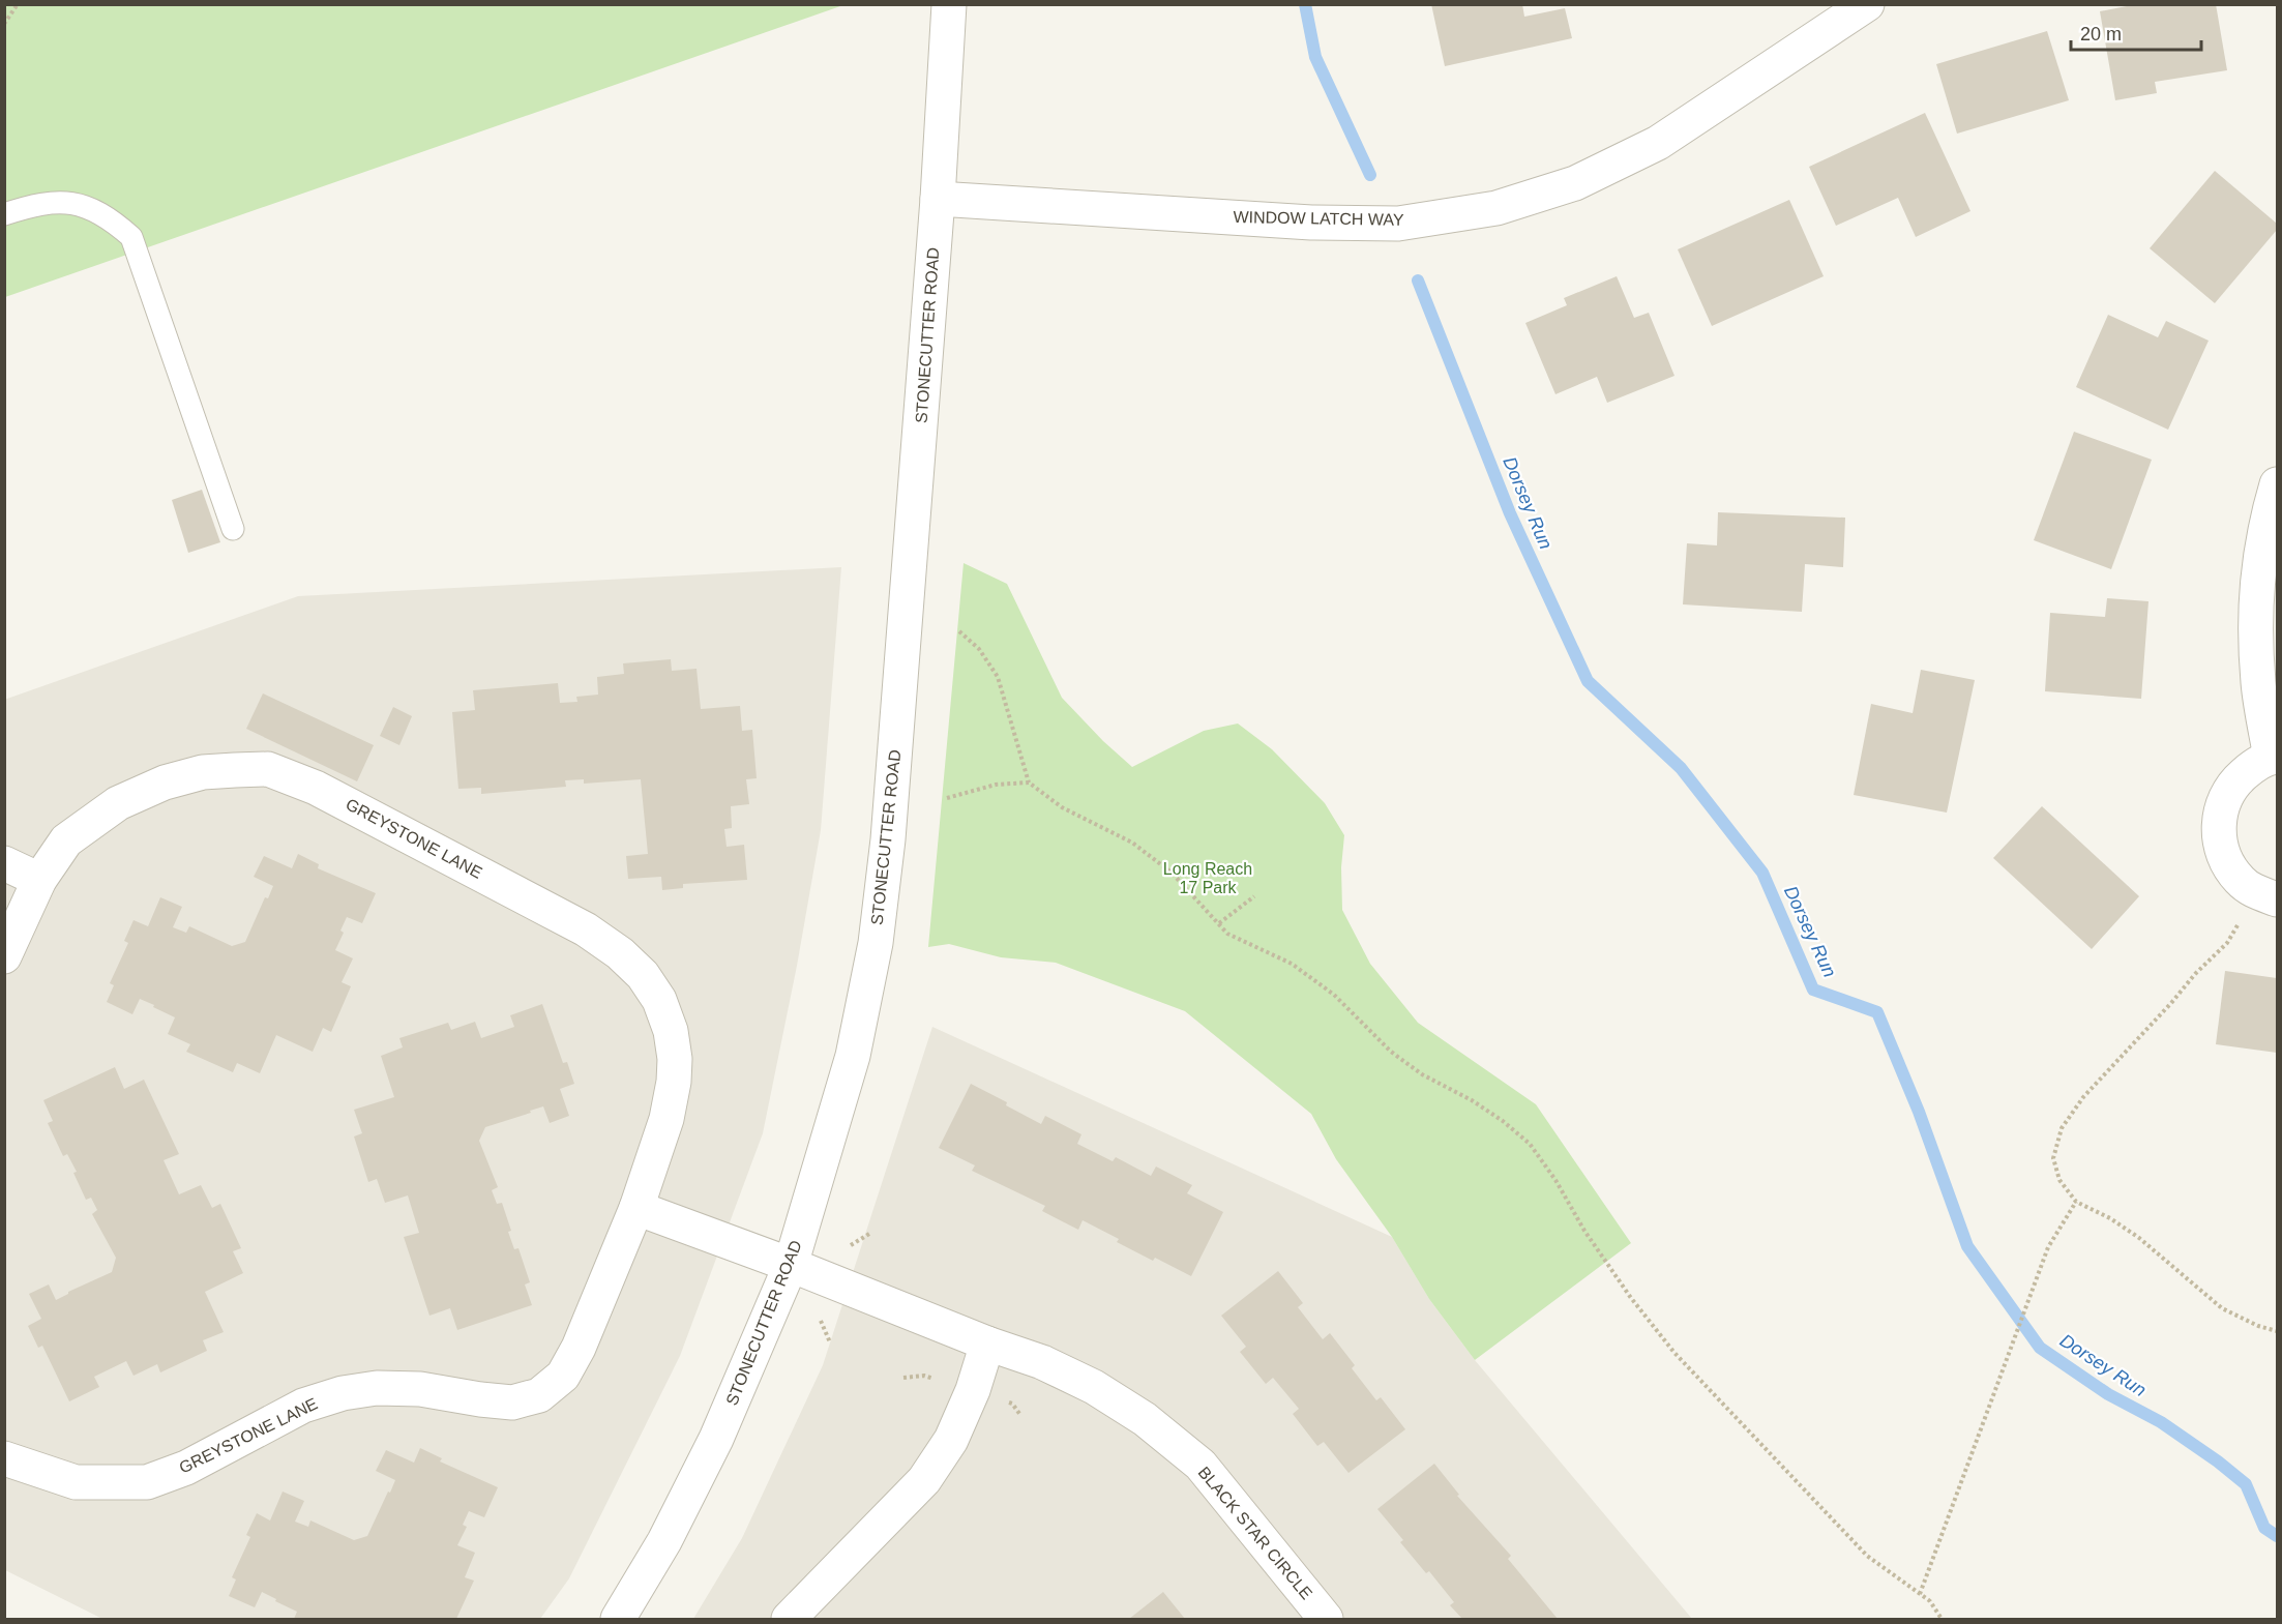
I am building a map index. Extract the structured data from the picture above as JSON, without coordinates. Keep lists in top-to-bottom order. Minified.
{"streets":{"street":["WINDOW LATCH WAY","STONECUTTER ROAD","GREYSTONE LANE","BLACK STAR CIRCLE"]},"crossings":[["WINDOW LATCH WAY","STONECUTTER ROAD"],["STONECUTTER ROAD","BLACK STAR CIRCLE"]],"water":["Dorsey Run"],"parks":["Long Reach 17 Park"],"scale_bar":"20 m"}
